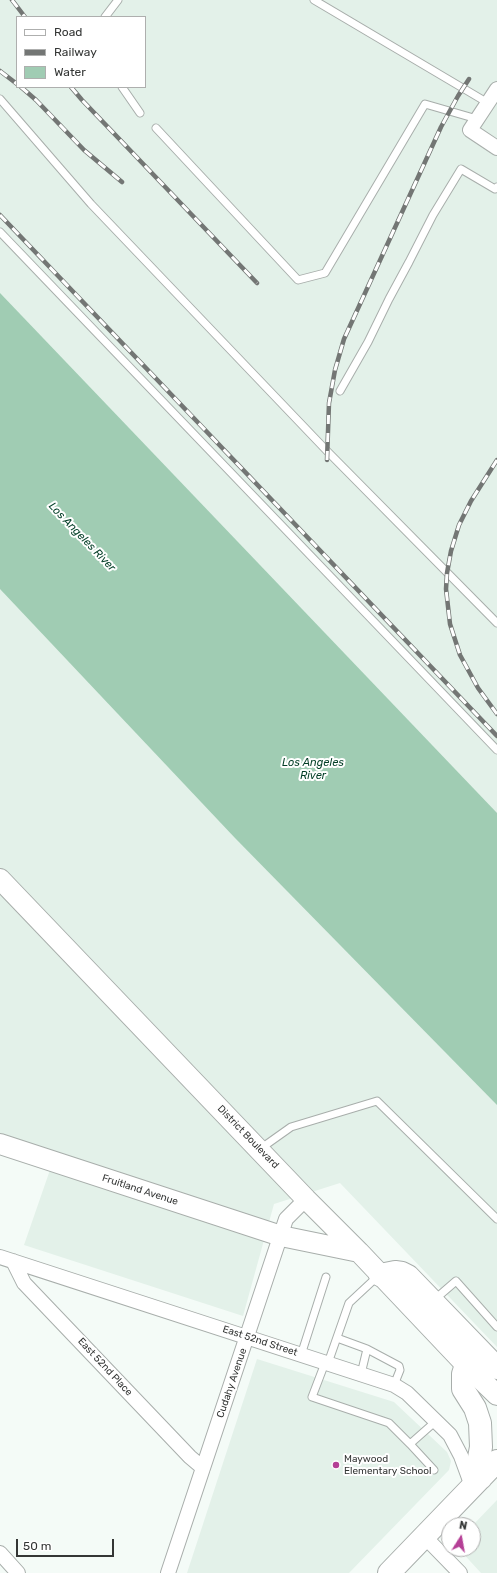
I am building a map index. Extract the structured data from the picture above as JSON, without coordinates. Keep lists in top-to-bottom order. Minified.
{"streets":{"main road":["District Boulevard","Fruitland Avenue"],"street":["East 52nd Street","East 52nd Place","Cudahy Avenue"]},"crossings":[["District Boulevard","Fruitland Avenue"],["District Boulevard","Cudahy Avenue"],["Fruitland Avenue","Cudahy Avenue"],["East 52nd Street","East 52nd Place"],["East 52nd Street","Cudahy Avenue"],["East 52nd Place","Cudahy Avenue"]],"water":["Los Angeles River"],"places":["Maywood Elementary School"],"legend":["Road","Railway","Water"],"scale_bar":"50 m","north":"top"}
